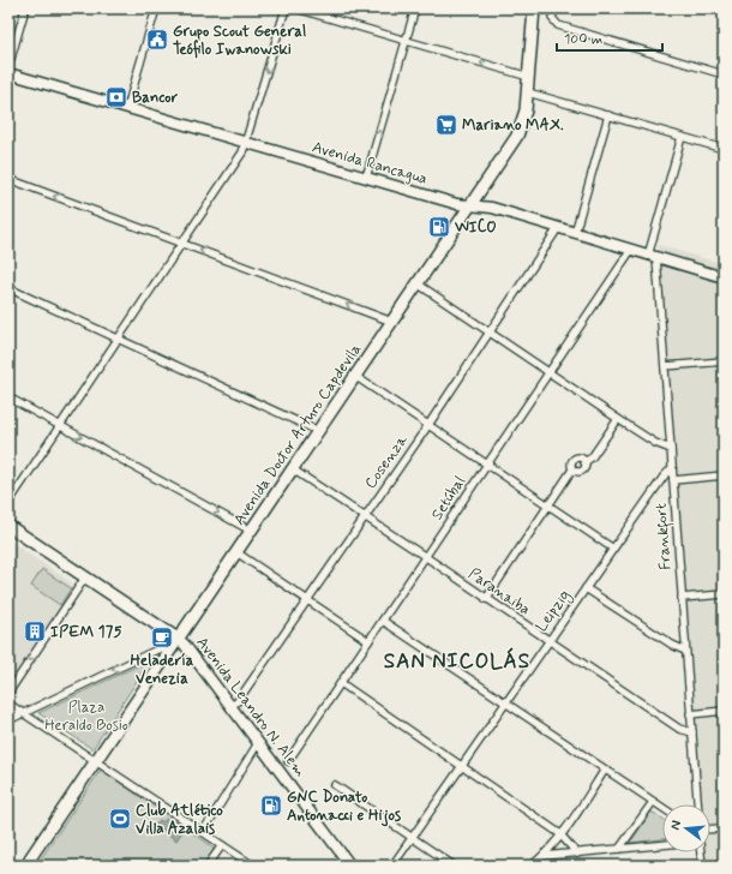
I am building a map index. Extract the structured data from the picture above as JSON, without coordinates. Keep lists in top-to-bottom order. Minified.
{"streets":{"main road":["Avenida Rancagua","Avenida Doctor Arturo Capdevila","Avenida Leandro N. Alem"],"street":["Cosenza","Setúbal","Frankfort","Paranaiba","Leipzig"]},"crossings":[["Avenida Rancagua","Avenida Doctor Arturo Capdevila"],["Avenida Rancagua","Cosenza"],["Avenida Rancagua","Setúbal"],["Avenida Rancagua","Frankfort"],["Avenida Doctor Arturo Capdevila","Paranaiba"],["Avenida Doctor Arturo Capdevila","Avenida Leandro N. Alem"],["Cosenza","Paranaiba"],["Cosenza","Avenida Leandro N. Alem"],["Setúbal","Paranaiba"],["Frankfort","Paranaiba"],["Frankfort","Leipzig"],["Paranaiba","Leipzig"]],"districts":["SAN NICOLÁS"],"parks":["Plaza Heraldo Bosio"],"places":{"public building":["Grupo Scout General Teófilo Iwanowski"],"bank":["Bancor"],"supermarket":["Mariano MAX."],"fuel station":["WICO","GNC Donato Antonacci e Hijos"],"building":["IPEM 175"],"cafe":["Heladería Venezia"],"sports":["Club Atlético Villa Azalais"]},"scale_bar":"100 m","north":"left"}
